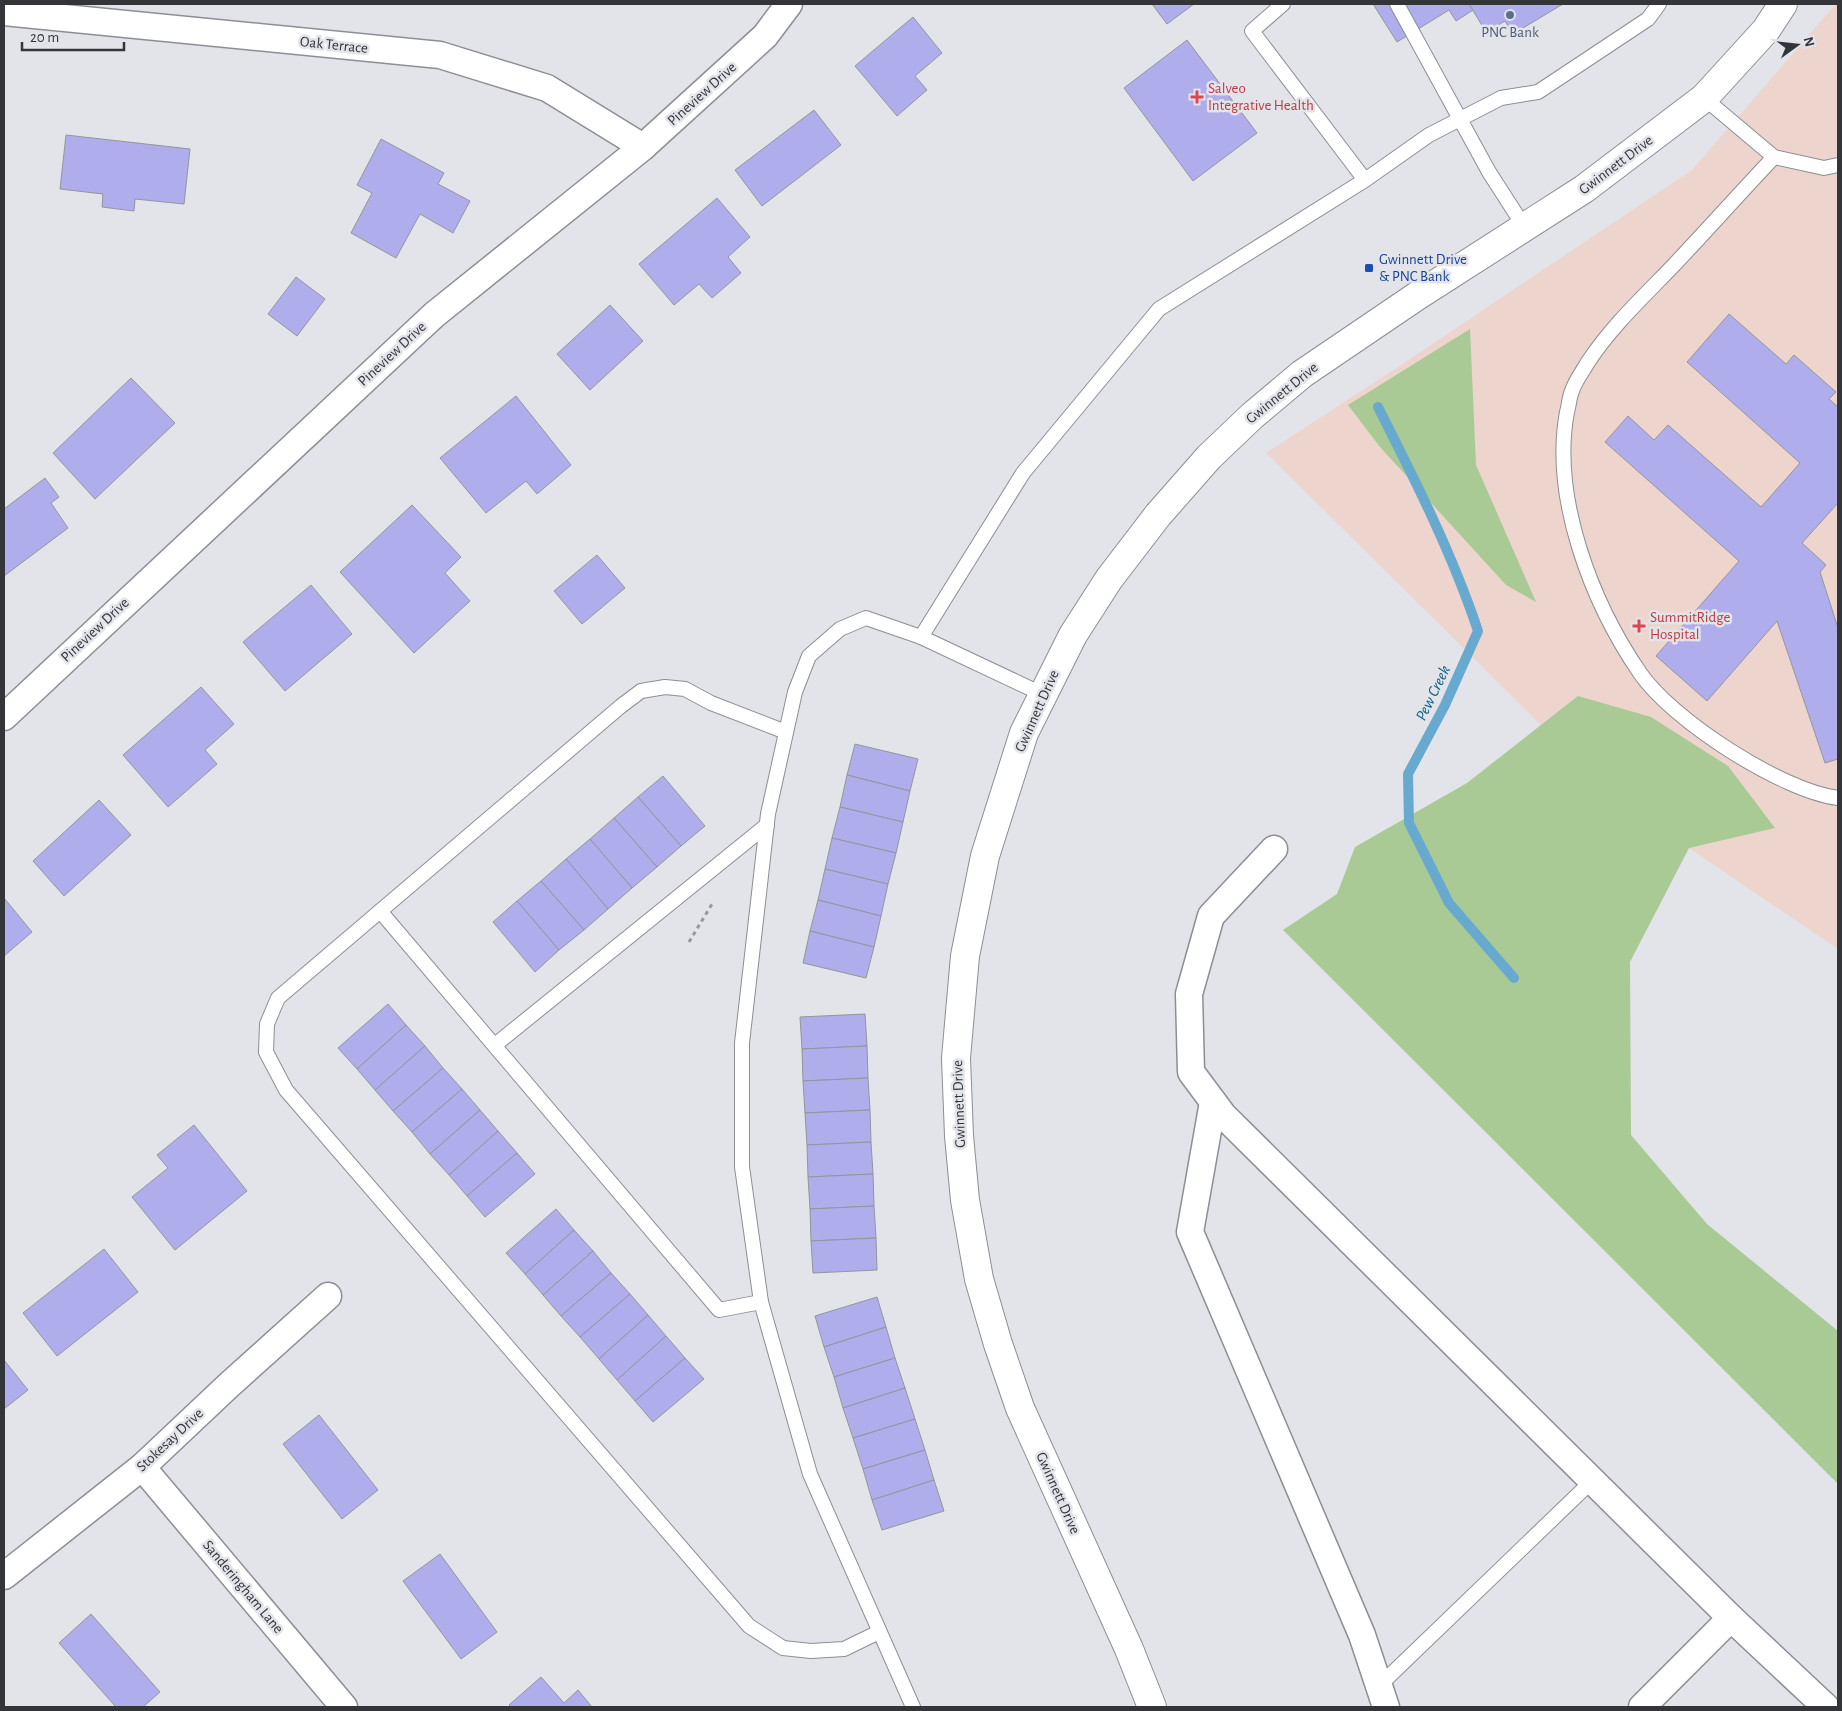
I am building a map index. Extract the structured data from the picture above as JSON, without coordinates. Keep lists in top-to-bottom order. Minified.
{"streets":{"street":["Oak Terrace","Pineview Drive","Gwinnett Drive","Stokesay Drive","Sanderingham Lane"]},"crossings":[["Oak Terrace","Pineview Drive"],["Stokesay Drive","Sanderingham Lane"]],"water":["Pew Creek"],"places":{"other":["PNC Bank"],"health":["Salveo Integrative Health","SummitRidge Hospital"],"transit":["Gwinnett Drive & PNC Bank"]},"scale_bar":"20 m","north":"right"}
